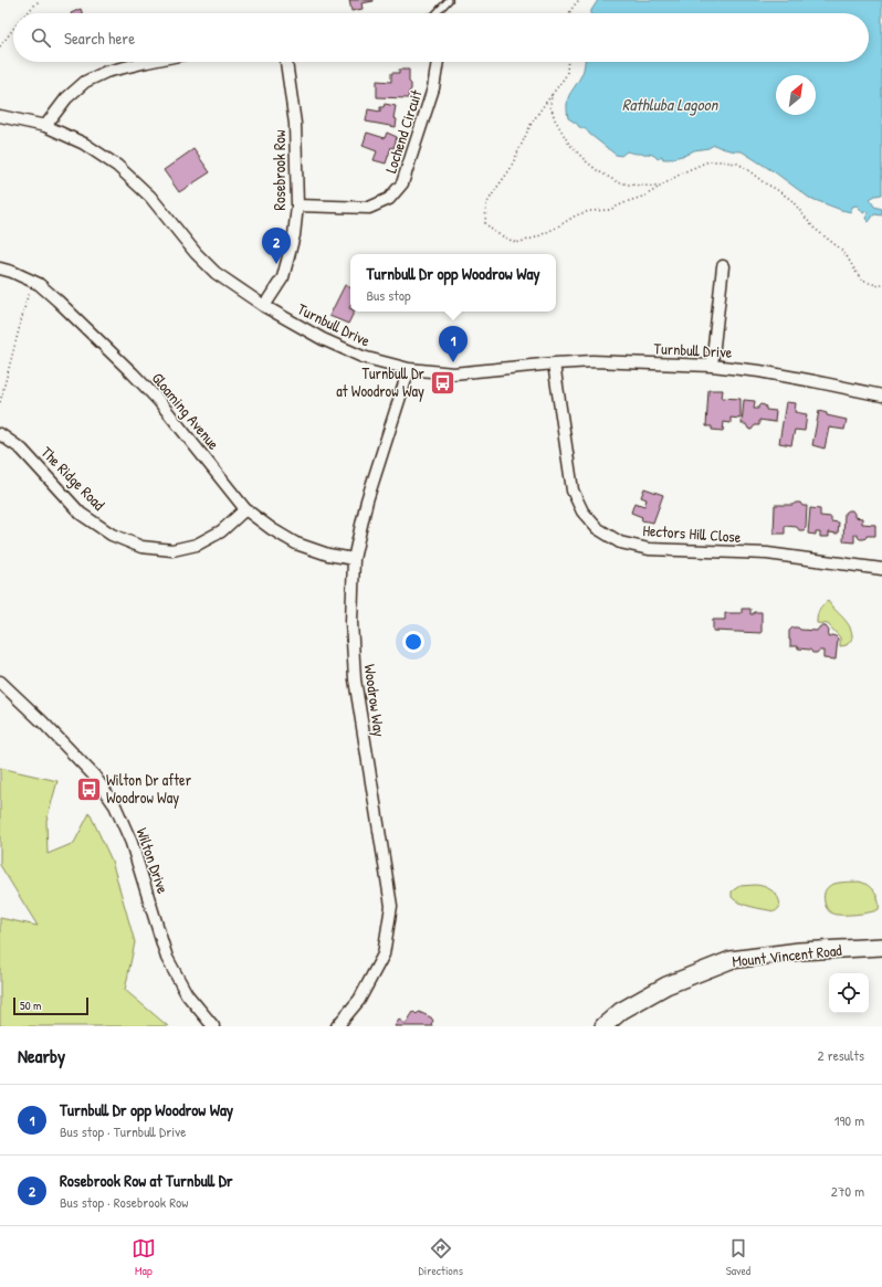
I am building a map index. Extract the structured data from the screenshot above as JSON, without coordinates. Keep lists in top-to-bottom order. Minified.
{"streets":{"main road":["Mount Vincent Road"],"street":["Lochend Circuit","Rosebrook Row","Turnbull Drive","Gloaming Avenue","The Ridge Road","Hectors Hill Close","Woodrow Way","Wilton Drive"]},"crossings":[["Lochend Circuit","Rosebrook Row"],["Rosebrook Row","Turnbull Drive"],["Turnbull Drive","Hectors Hill Close"],["Turnbull Drive","Woodrow Way"],["Gloaming Avenue","The Ridge Road"],["Gloaming Avenue","Woodrow Way"]],"water":["Rathluba Lagoon"],"places":{"bus stop":["Turnbull Dr at Woodrow Way","Wilton Dr after Woodrow Way"]},"scale_bar":"50 m","north":"top right","page":{"search":"Search here","pins":["2","1"],"popup":["Turnbull Dr opp Woodrow Way","Bus stop"],"scale":"50 m","heading":["Nearby","2 results"],"list":[{"mark":"1","name":"Turnbull Dr opp Woodrow Way","note":"Bus stop · Turnbull Drive","value":"190 m"},{"mark":"2","name":"Rosebrook Row at Turnbull Dr","note":"Bus stop · Rosebrook Row","value":"270 m"}],"nav":["Map","Directions","Saved"]}}
